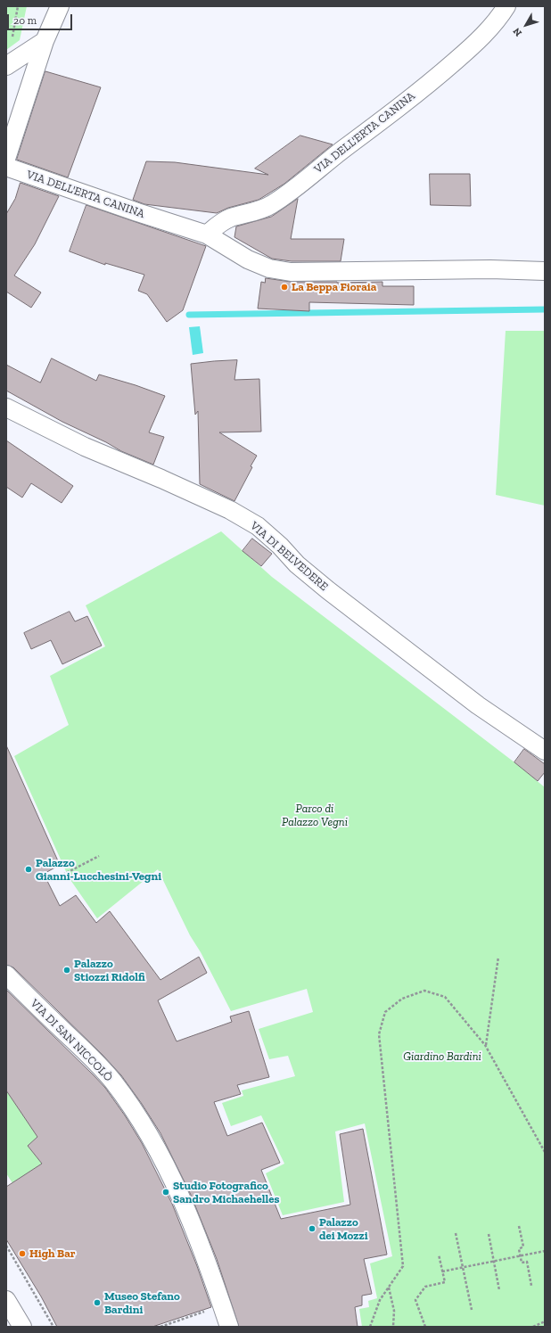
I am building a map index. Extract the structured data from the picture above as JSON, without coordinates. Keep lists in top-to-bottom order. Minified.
{"streets":{"street":["VIA DELL'ERTA CANINA","VIA DI BELVEDERE","VIA DI SAN NICCOLÒ"]},"parks":["Parco di Palazzo Vegni","Giardino Bardini"],"places":["La Beppa Fioraia","Palazzo Gianni-Lucchesini-Vegni","Palazzo Stiozzi Ridolfi","Studio Fotografico Sandro Michaehelles","Palazzo dei Mozzi","High Bar","Museo Stefano Bardini"],"scale_bar":"20 m","north":"bottom left"}
